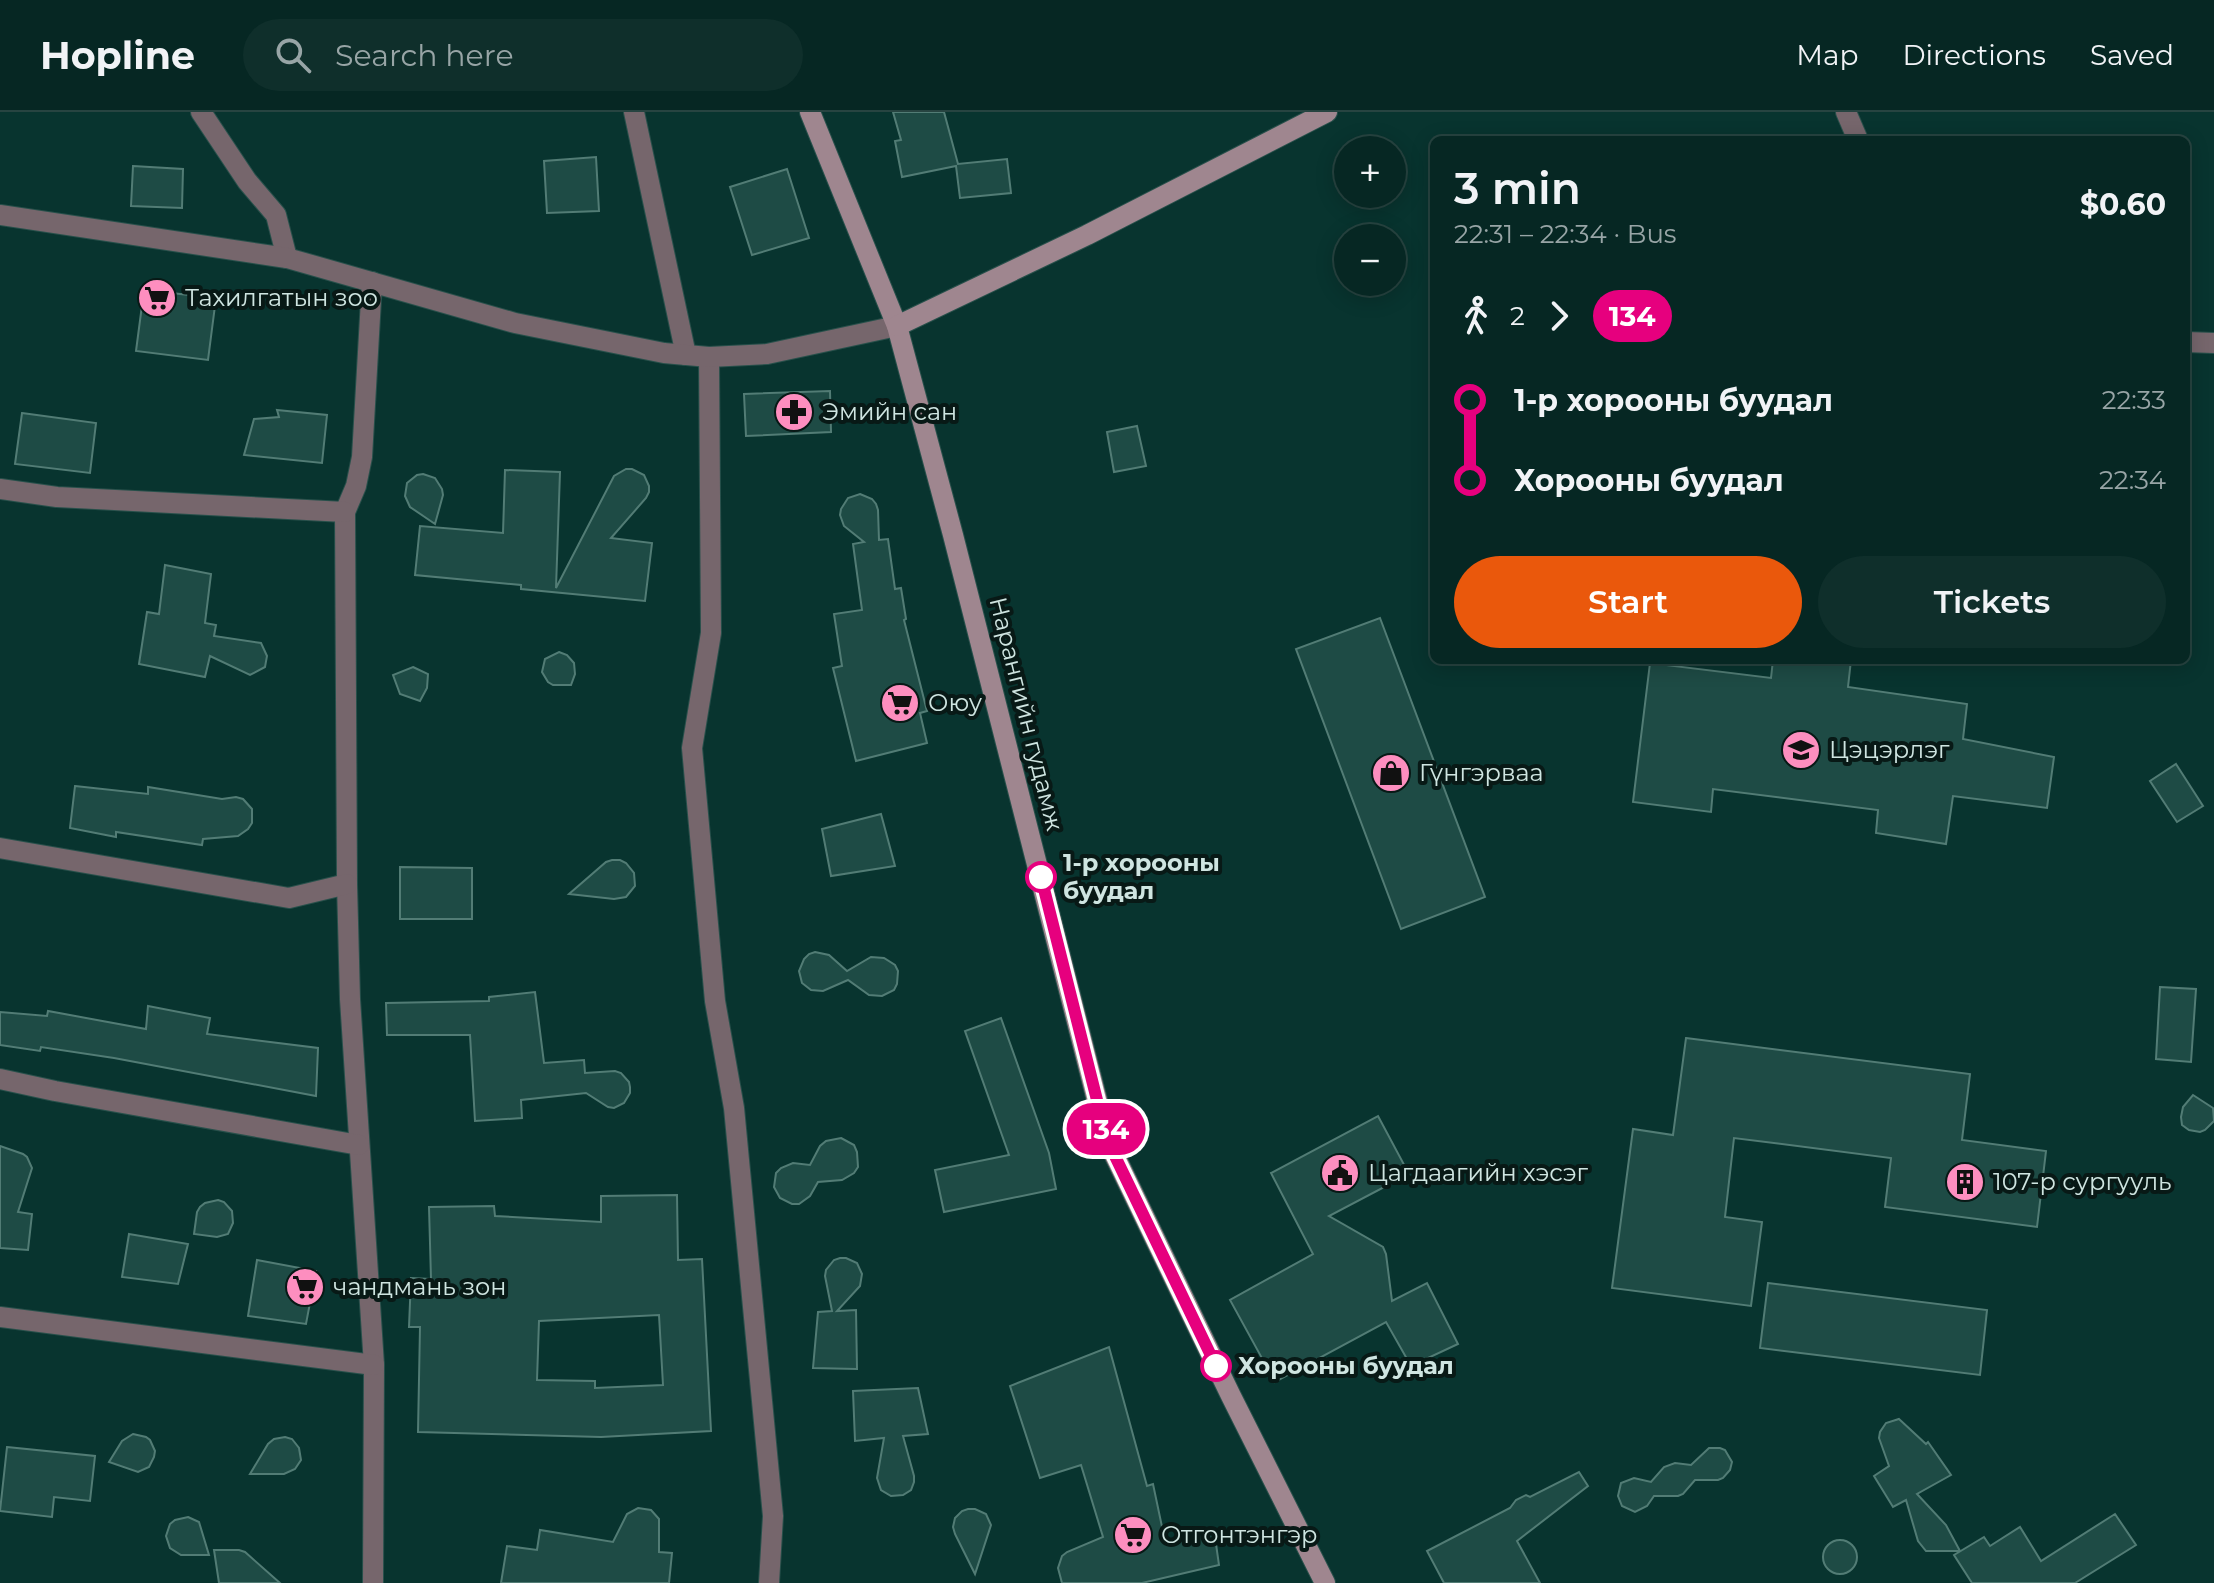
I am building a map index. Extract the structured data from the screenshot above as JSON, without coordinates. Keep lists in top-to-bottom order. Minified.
{"streets":{"main road":["Нарангийн гудамж"]},"places":{"supermarket":["Тахилгатын зоо","Оюу","чандмань зон","Отгонтэнгэр"],"pharmacy":["Эмийн сан"],"school or university":["Цэцэрлэг"],"shop":["Гүнгэрваа"],"other":["1-р хорооны буудал","Хорооны буудал"],"public building":["Цагдаагийн хэсэг"],"building":["107-р сургууль"]},"lines":["bus line 134"],"page":{"header":"Hopline","search":"Search here","nav":["Map","Directions","Saved"],"on_map":"134","map_buttons":["+","−"],"heading":["3 min","22:31 – 22:34 · Bus","$0.60"],"legs":["2","134"],"list":[{"name":"1-р хорооны буудал","value":"22:33"},{"name":"Хорооны буудал","value":"22:34"}],"buttons":["Start","Tickets"]}}
